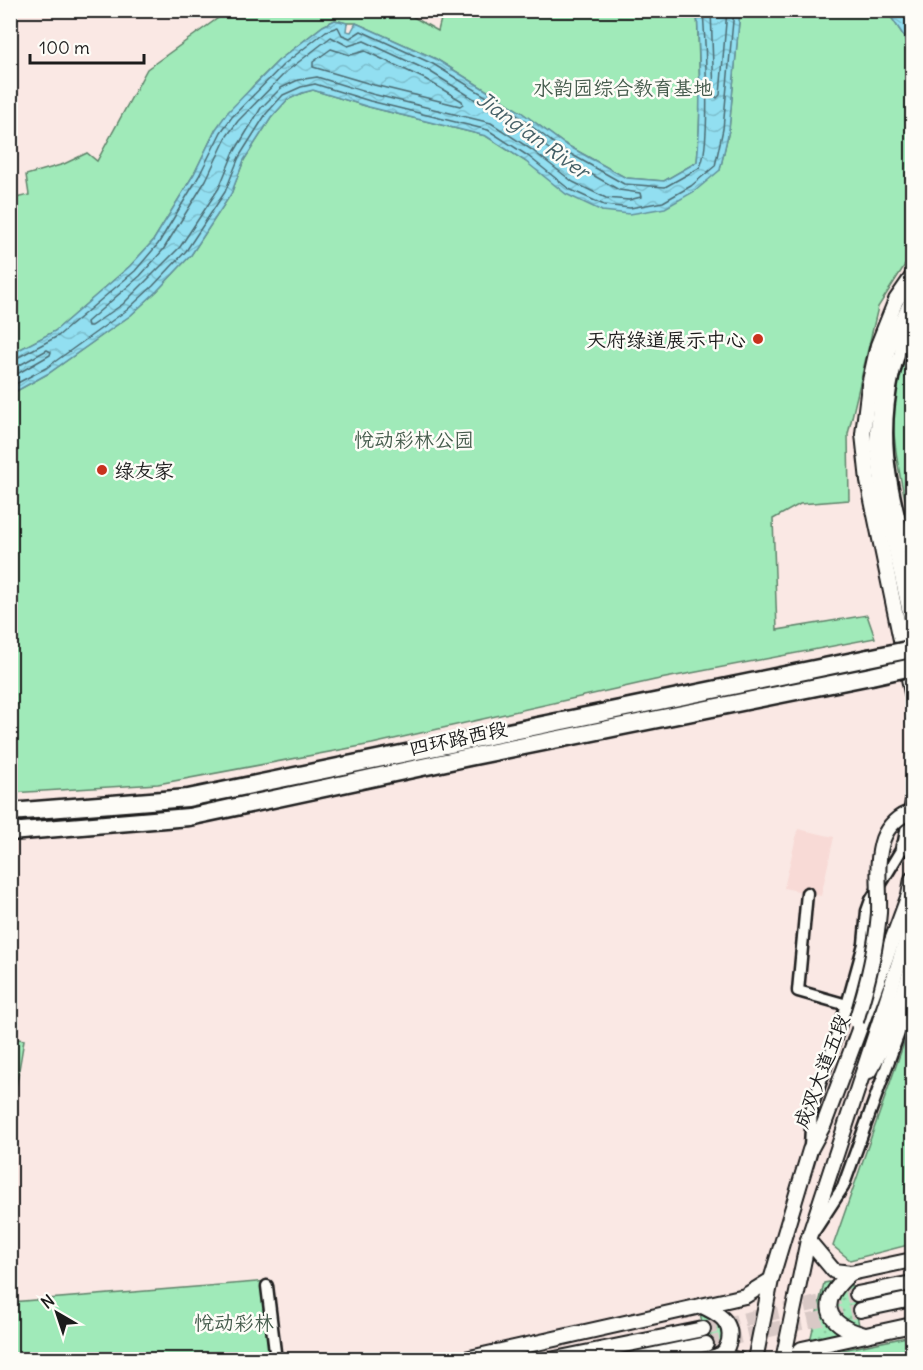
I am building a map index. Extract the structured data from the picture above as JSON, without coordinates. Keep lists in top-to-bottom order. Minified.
{"streets":{"highway":["四环路西段"],"main road":["成双大道五段"]},"water":["Jiang'an River"],"parks":["水韵园综合教育基地","悦动彩林公园","悦动彩林"],"places":["天府绿道展示中心","绿友家"],"scale_bar":"100 m","north":"top left"}
